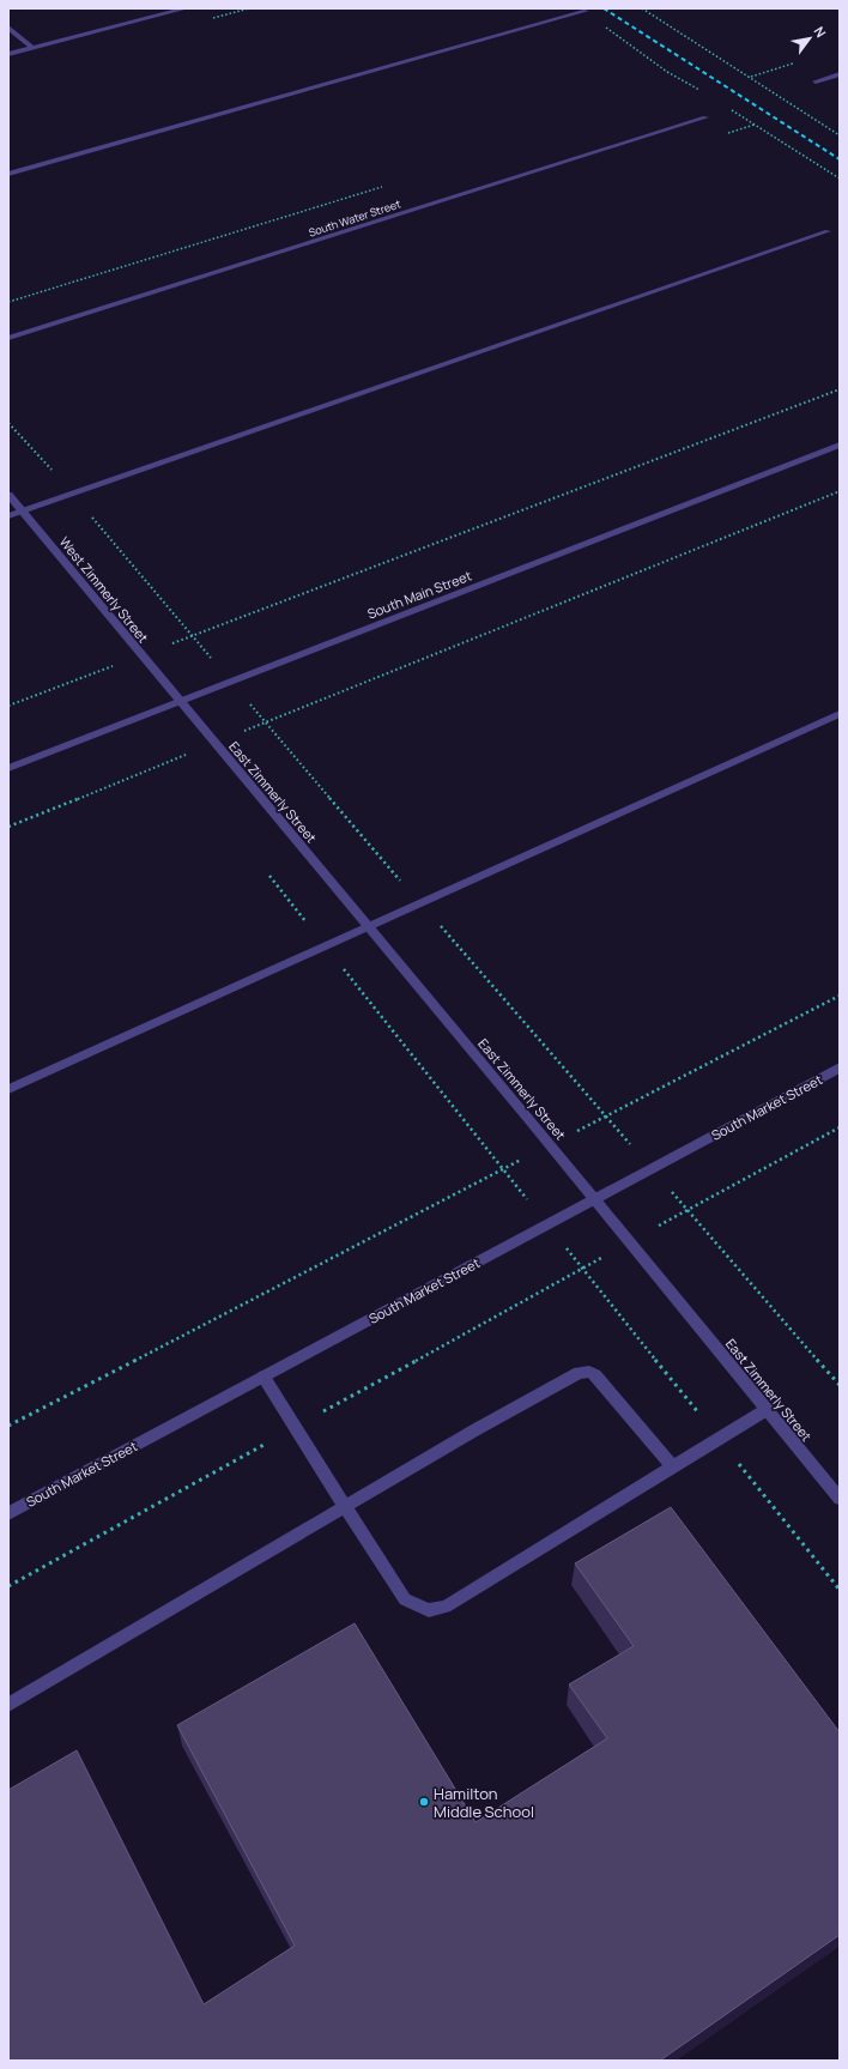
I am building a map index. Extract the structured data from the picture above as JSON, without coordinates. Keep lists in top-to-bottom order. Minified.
{"streets":{"street":["South Water Street","West Zimmerly Street","South Main Street","East Zimmerly Street","South Market Street"]},"crossings":[["West Zimmerly Street","South Main Street"],["West Zimmerly Street","East Zimmerly Street"],["South Main Street","East Zimmerly Street"],["East Zimmerly Street","South Market Street"]],"places":["Hamilton Middle School"],"north":"top right"}
